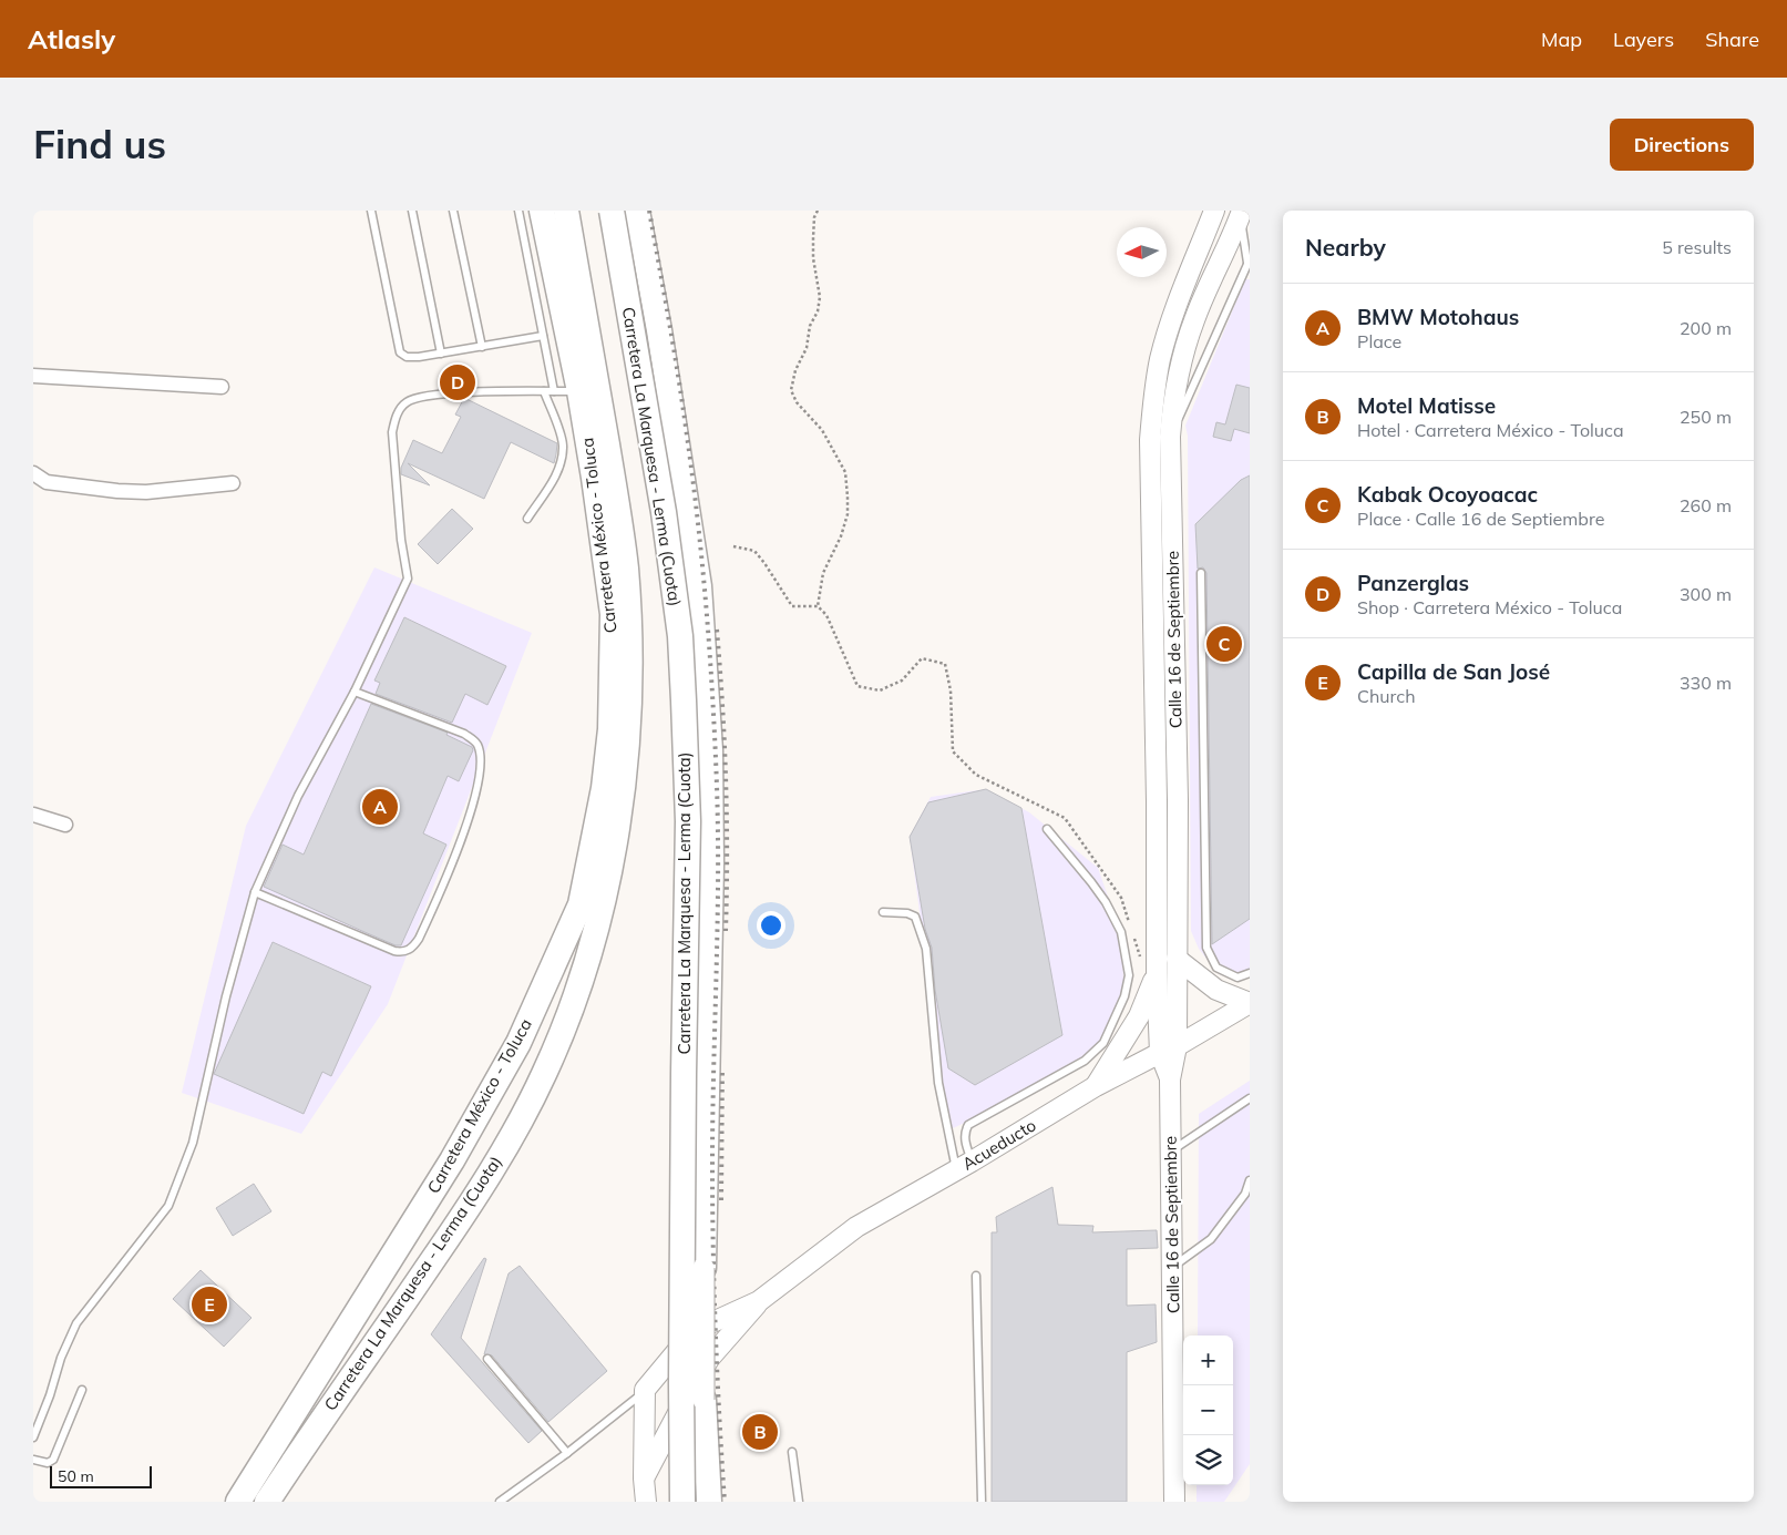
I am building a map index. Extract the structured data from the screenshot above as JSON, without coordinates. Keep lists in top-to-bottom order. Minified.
{"streets":{"highway":["Carretera La Marquesa - Lerma (Cuota)","Carretera México - Toluca"],"main road":["Calle 16 de Septiembre","Acueducto"]},"crossings":[["Calle 16 de Septiembre","Acueducto"]],"scale_bar":"50 m","north":"left","page":{"header":"Atlasly","nav":["Map","Layers","Share"],"buttons":"Directions","title":"Find us","heading":["Nearby","5 results"],"list":[{"mark":"A","name":"BMW Motohaus","note":"Place","value":"200 m"},{"mark":"B","name":"Motel Matisse","note":"Hotel · Carretera México - Toluca","value":"250 m"},{"mark":"C","name":"Kabak Ocoyoacac","note":"Place · Calle 16 de Septiembre","value":"260 m"},{"mark":"D","name":"Panzerglas","note":"Shop · Carretera México - Toluca","value":"300 m"},{"mark":"E","name":"Capilla de San José","note":"Church","value":"330 m"}],"pins":["D","C","A","E","B"],"map_buttons":["+","−"],"scale":"50 m"}}
